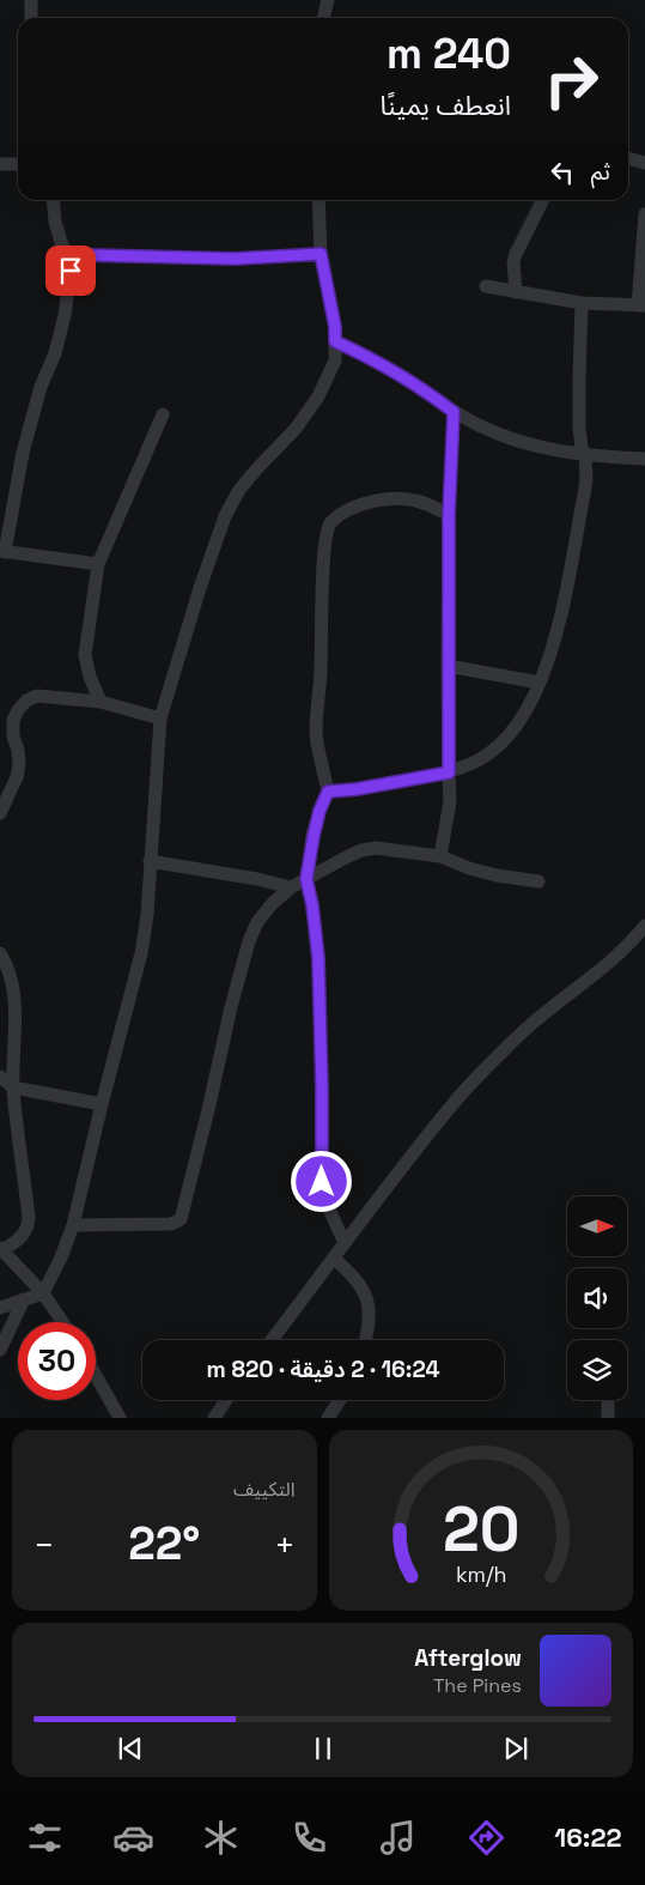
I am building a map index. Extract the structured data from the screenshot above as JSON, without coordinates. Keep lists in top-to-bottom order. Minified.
{"north":"right","page":{"turn":["240 m","انعطف يمينًا"],"then":"ثم","limit":"30","trip":"16:24 · 2 دقيقة · 820 m","tile":"التكييف","heat":["−","22°","+"],"song":["Afterglow","The Pines"],"tabs":"16:22","gauge":["20","km/h"]}}
